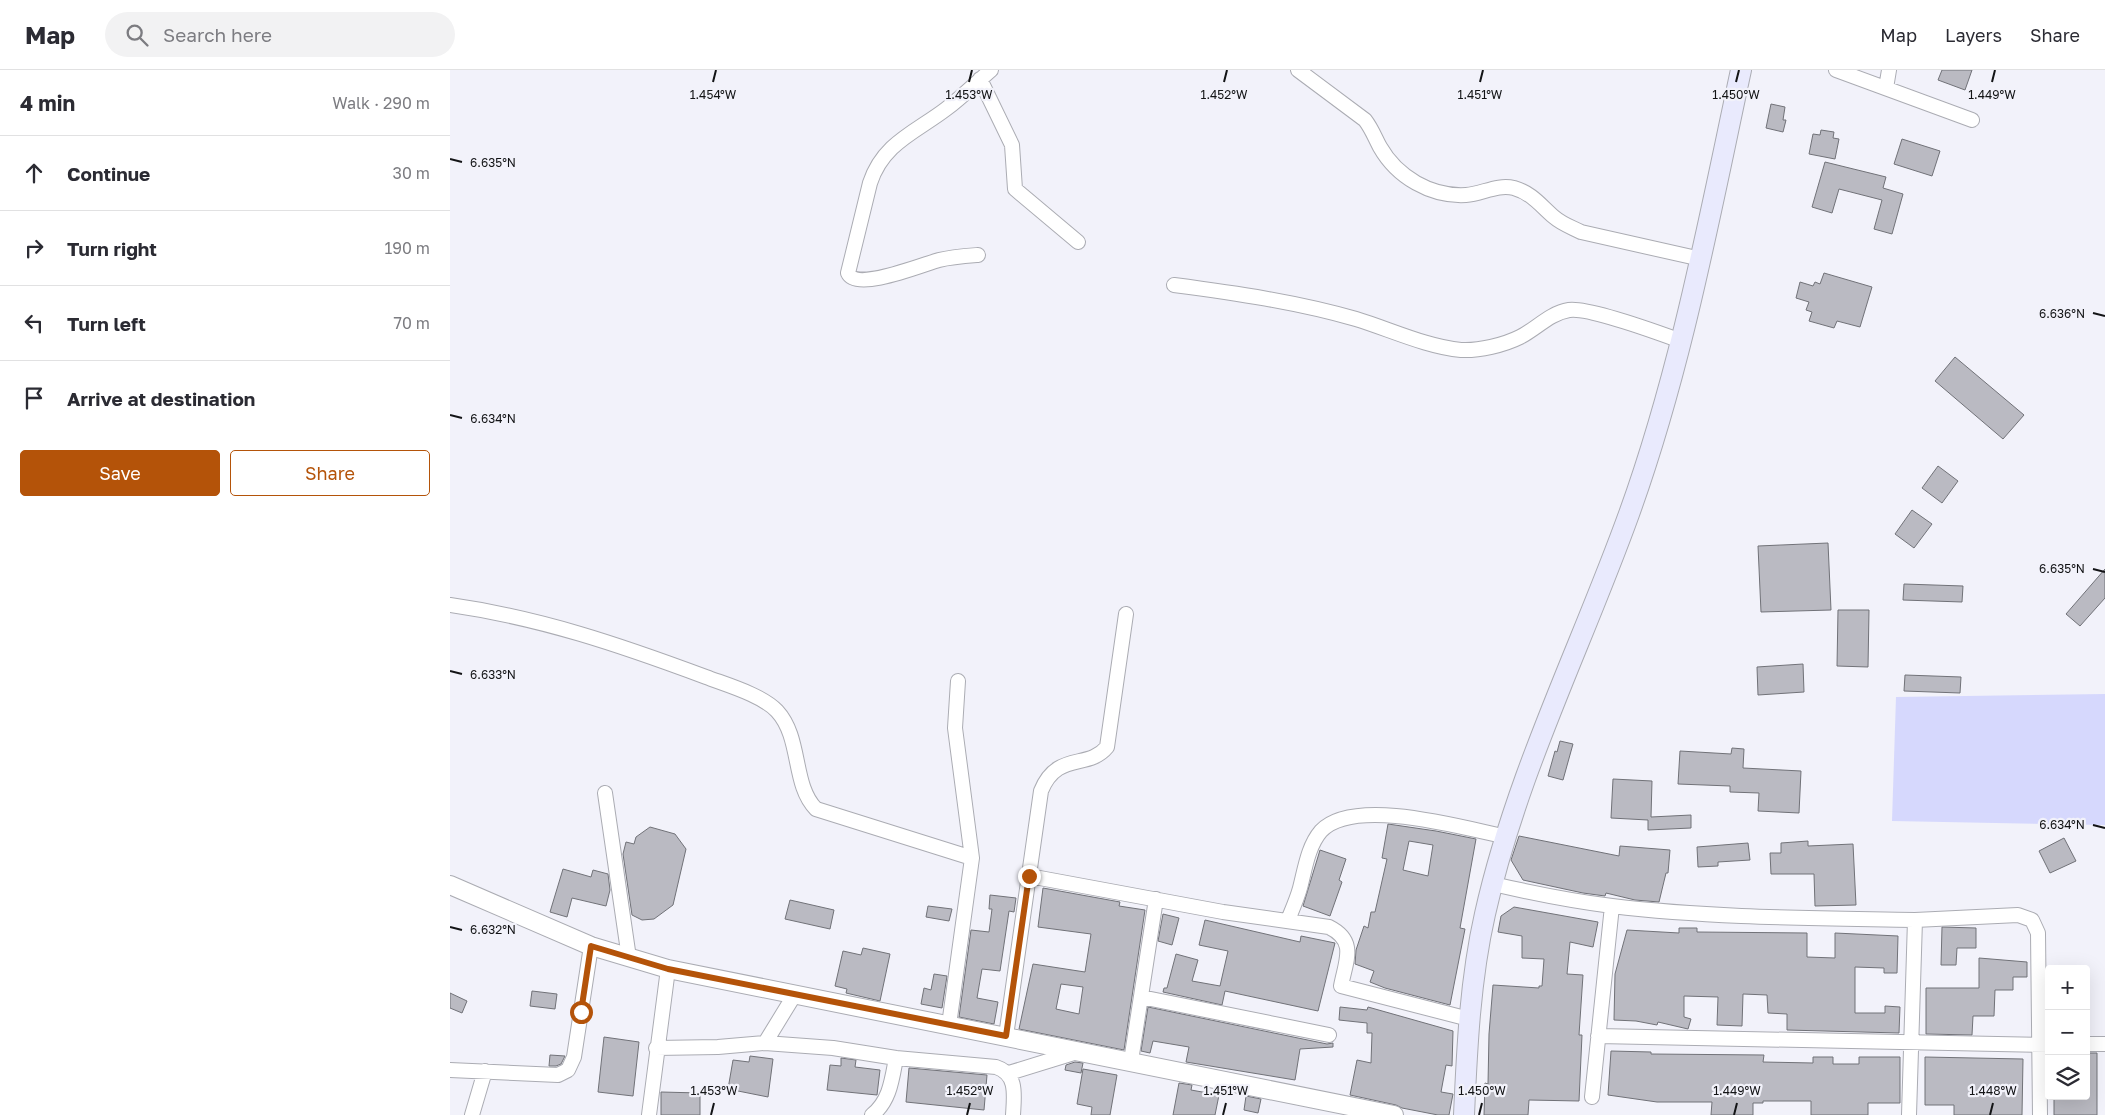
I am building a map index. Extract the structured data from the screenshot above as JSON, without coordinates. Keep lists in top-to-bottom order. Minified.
{"page":{"header":"Map","search":"Search here","nav":["Map","Layers","Share"],"heading":["4 min","Walk · 290 m"],"list":[["Continue","30 m"],["Turn right","190 m"],["Turn left","70 m"],"Arrive at destination"],"buttons":["Save","Share"],"map_buttons":["+","−"]},"coordinates":["1.454°W","1.453°W","1.452°W","1.451°W","1.450°W","1.449°W","6.635°N","6.636°N","6.634°N","6.633°N","6.632°N","1.448°W"]}
